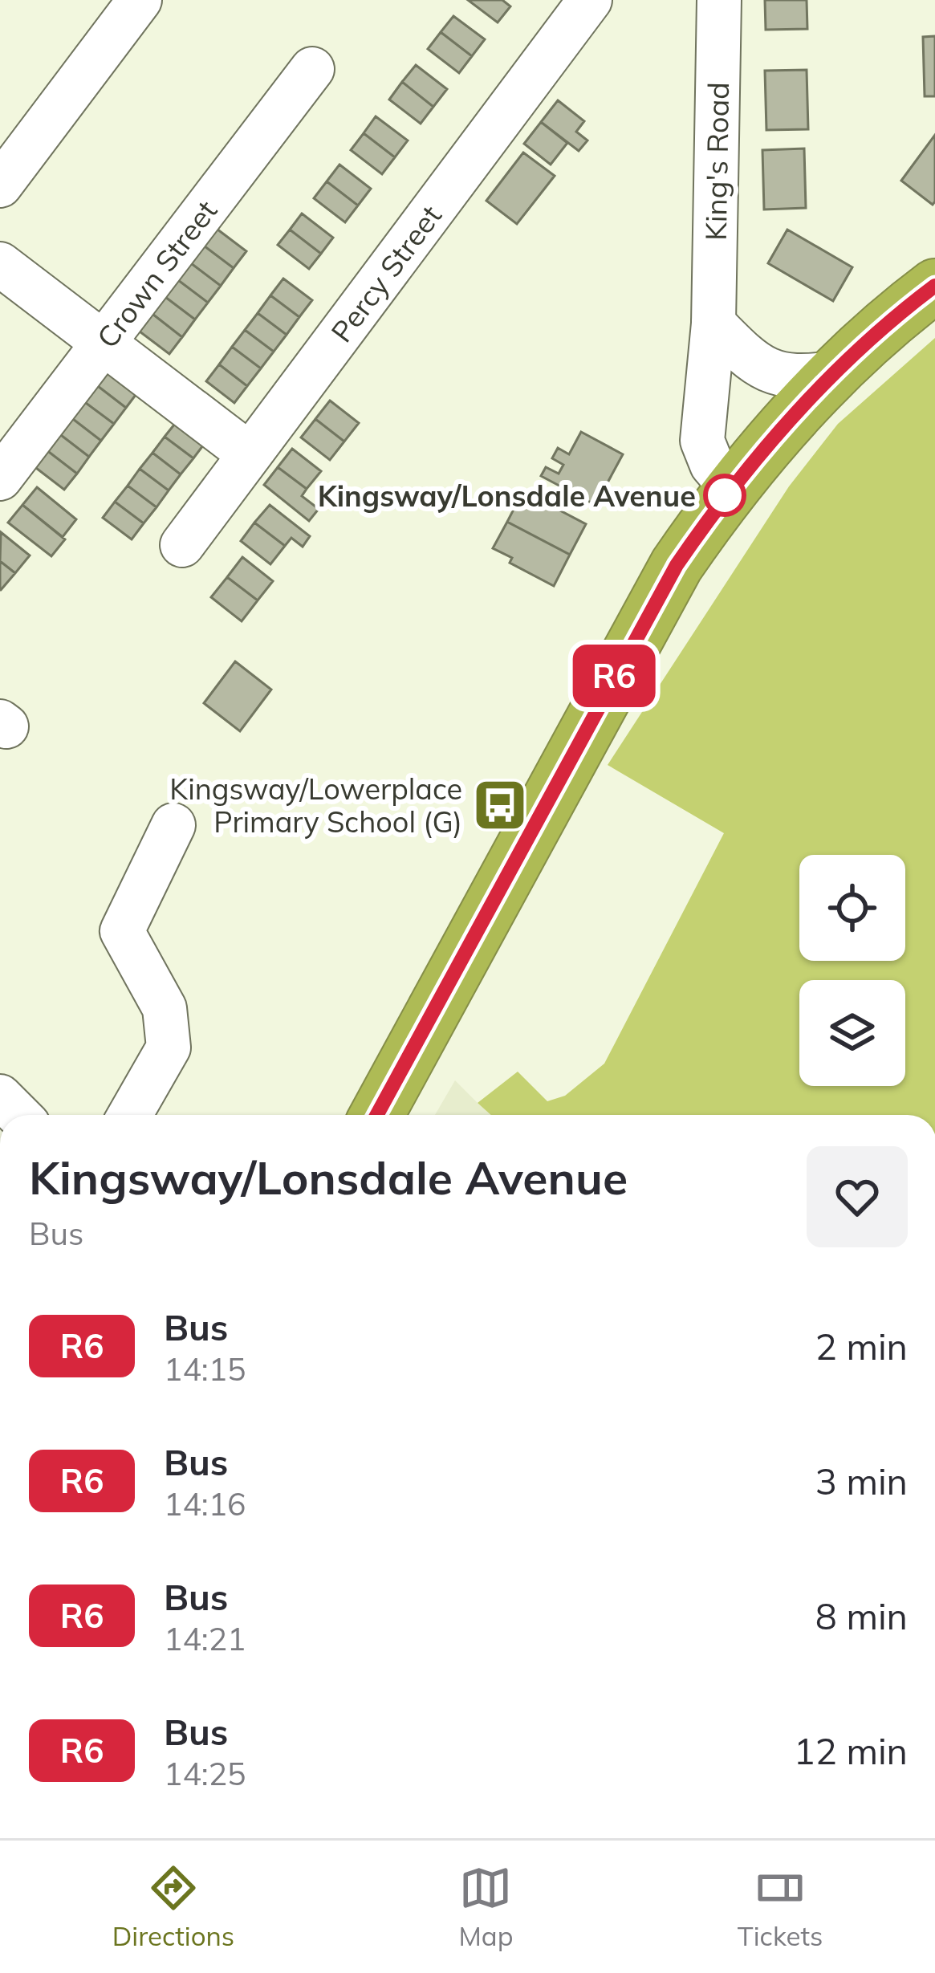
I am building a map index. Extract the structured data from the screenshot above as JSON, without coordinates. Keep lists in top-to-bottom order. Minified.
{"streets":{"street":["King's Road","Percy Street","Crown Street"]},"places":{"other":["Kingsway/Lonsdale Avenue"],"bus stop":["Kingsway/Lowerplace Primary School (G)"]},"lines":["bus line R6"],"page":{"on_map":"R6","heading":["Kingsway/Lonsdale Avenue","Bus"],"list":[{"mark":"R6","name":"Bus","note":"14:15","value":"2 min"},{"mark":"R6","name":"Bus","note":"14:16","value":"3 min"},{"mark":"R6","name":"Bus","note":"14:21","value":"8 min"},{"mark":"R6","name":"Bus","note":"14:25","value":"12 min"}],"tabs":["Directions","Map","Tickets"]}}
